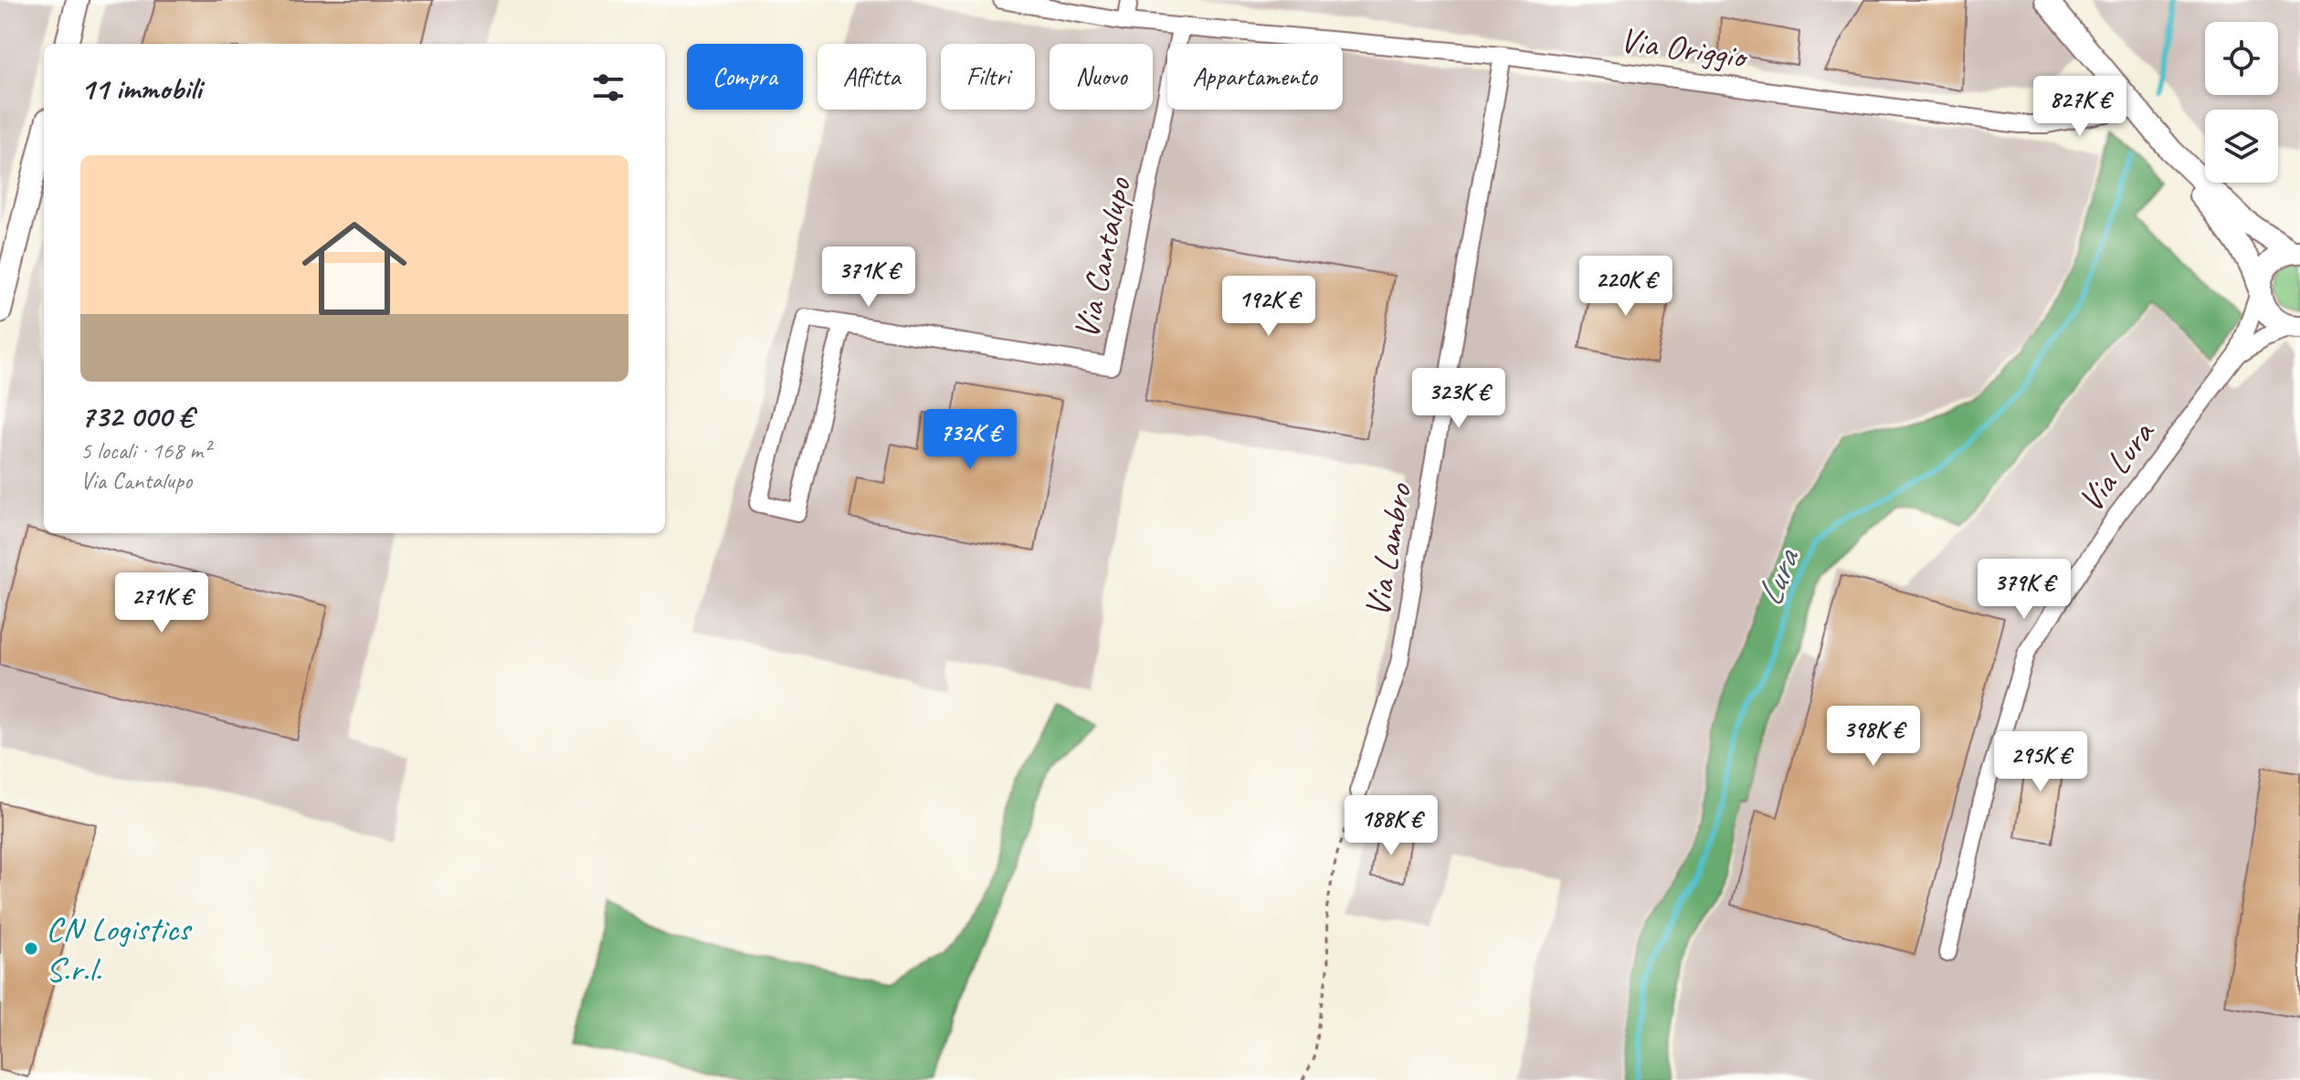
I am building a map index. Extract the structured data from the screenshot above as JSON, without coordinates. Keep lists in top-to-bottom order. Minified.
{"streets":{"street":["Via Origgio","Via Cantalupo","Via Lura","Via Lambro"]},"crossings":[["Via Origgio","Via Cantalupo"],["Via Origgio","Via Lambro"]],"water":["Lura"],"places":["CN Logistics S.r.l."],"page":{"chip":["Compra","Affitta","Filtri","Nuovo","Appartamento"],"heading":"11 immobili","price":["827K €","371K €","220K €","192K €","323K €","732K €","379K €","271K €","398K €","295K €","188K €"],"list":[{"name":"732 000 €","note":"5 locali · 168 m² · Via Cantalupo"}]}}
